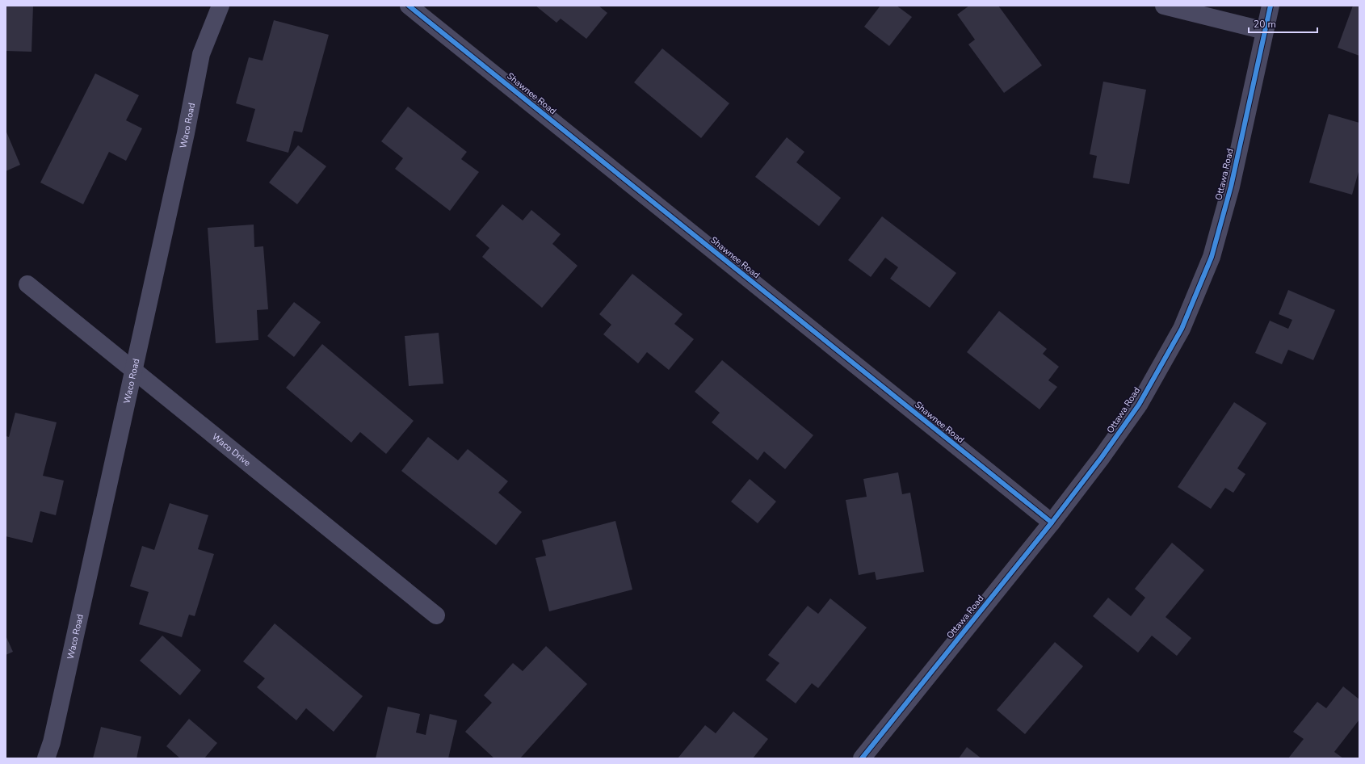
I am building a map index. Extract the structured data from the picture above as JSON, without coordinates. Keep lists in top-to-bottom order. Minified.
{"streets":{"street":["Shawnee Road","Waco Road","Ottawa Road","Waco Drive"]},"crossings":[["Shawnee Road","Ottawa Road"],["Waco Road","Waco Drive"]],"scale_bar":"20 m"}
